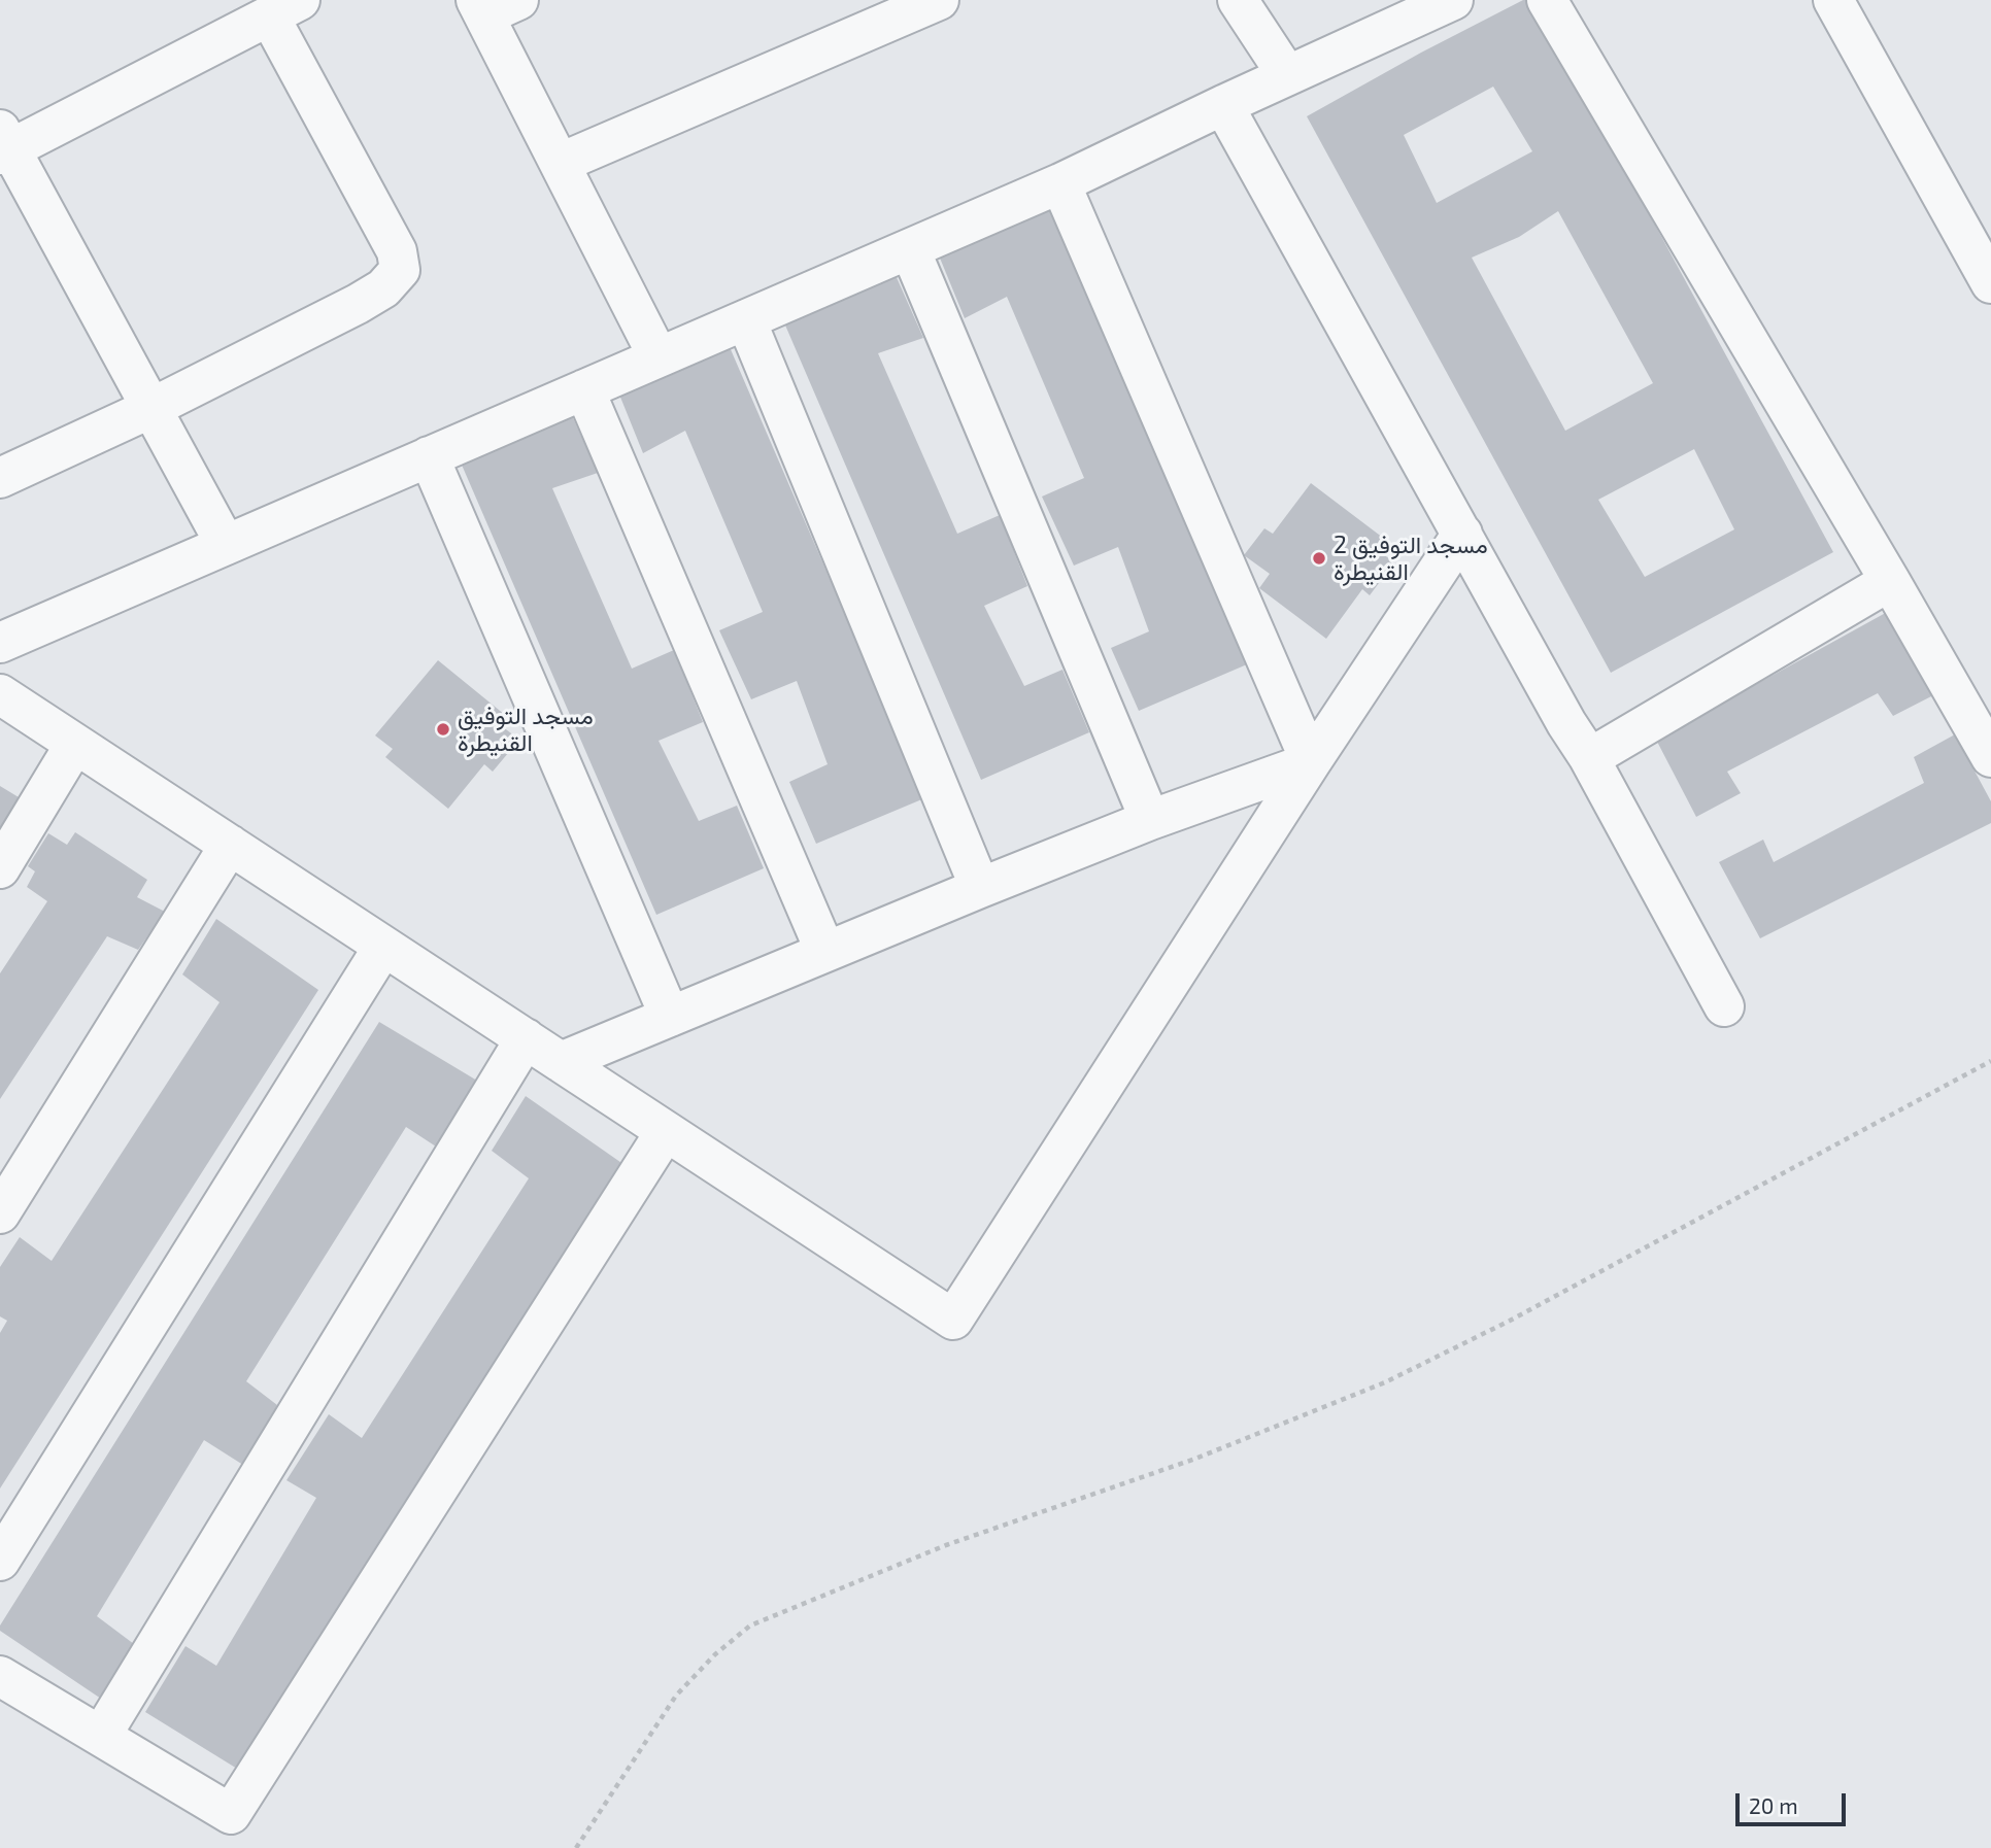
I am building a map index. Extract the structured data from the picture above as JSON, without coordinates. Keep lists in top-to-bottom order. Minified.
{"places":["2 مسجد التوفيق القنيطرة","مسجد التوفيق القنيطرة"],"scale_bar":"20 m"}
